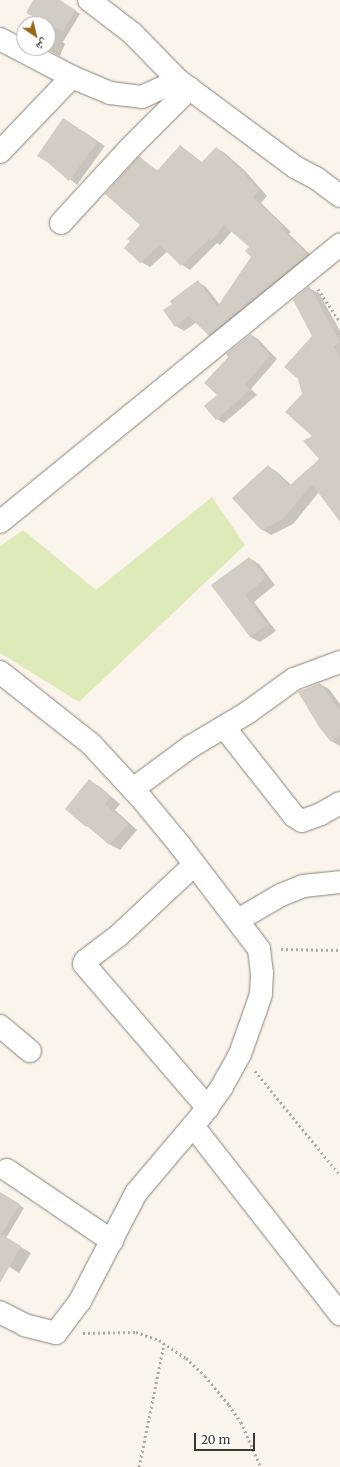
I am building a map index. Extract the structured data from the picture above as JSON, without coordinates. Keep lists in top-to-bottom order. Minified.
{"scale_bar":"20 m","north":"bottom right"}
